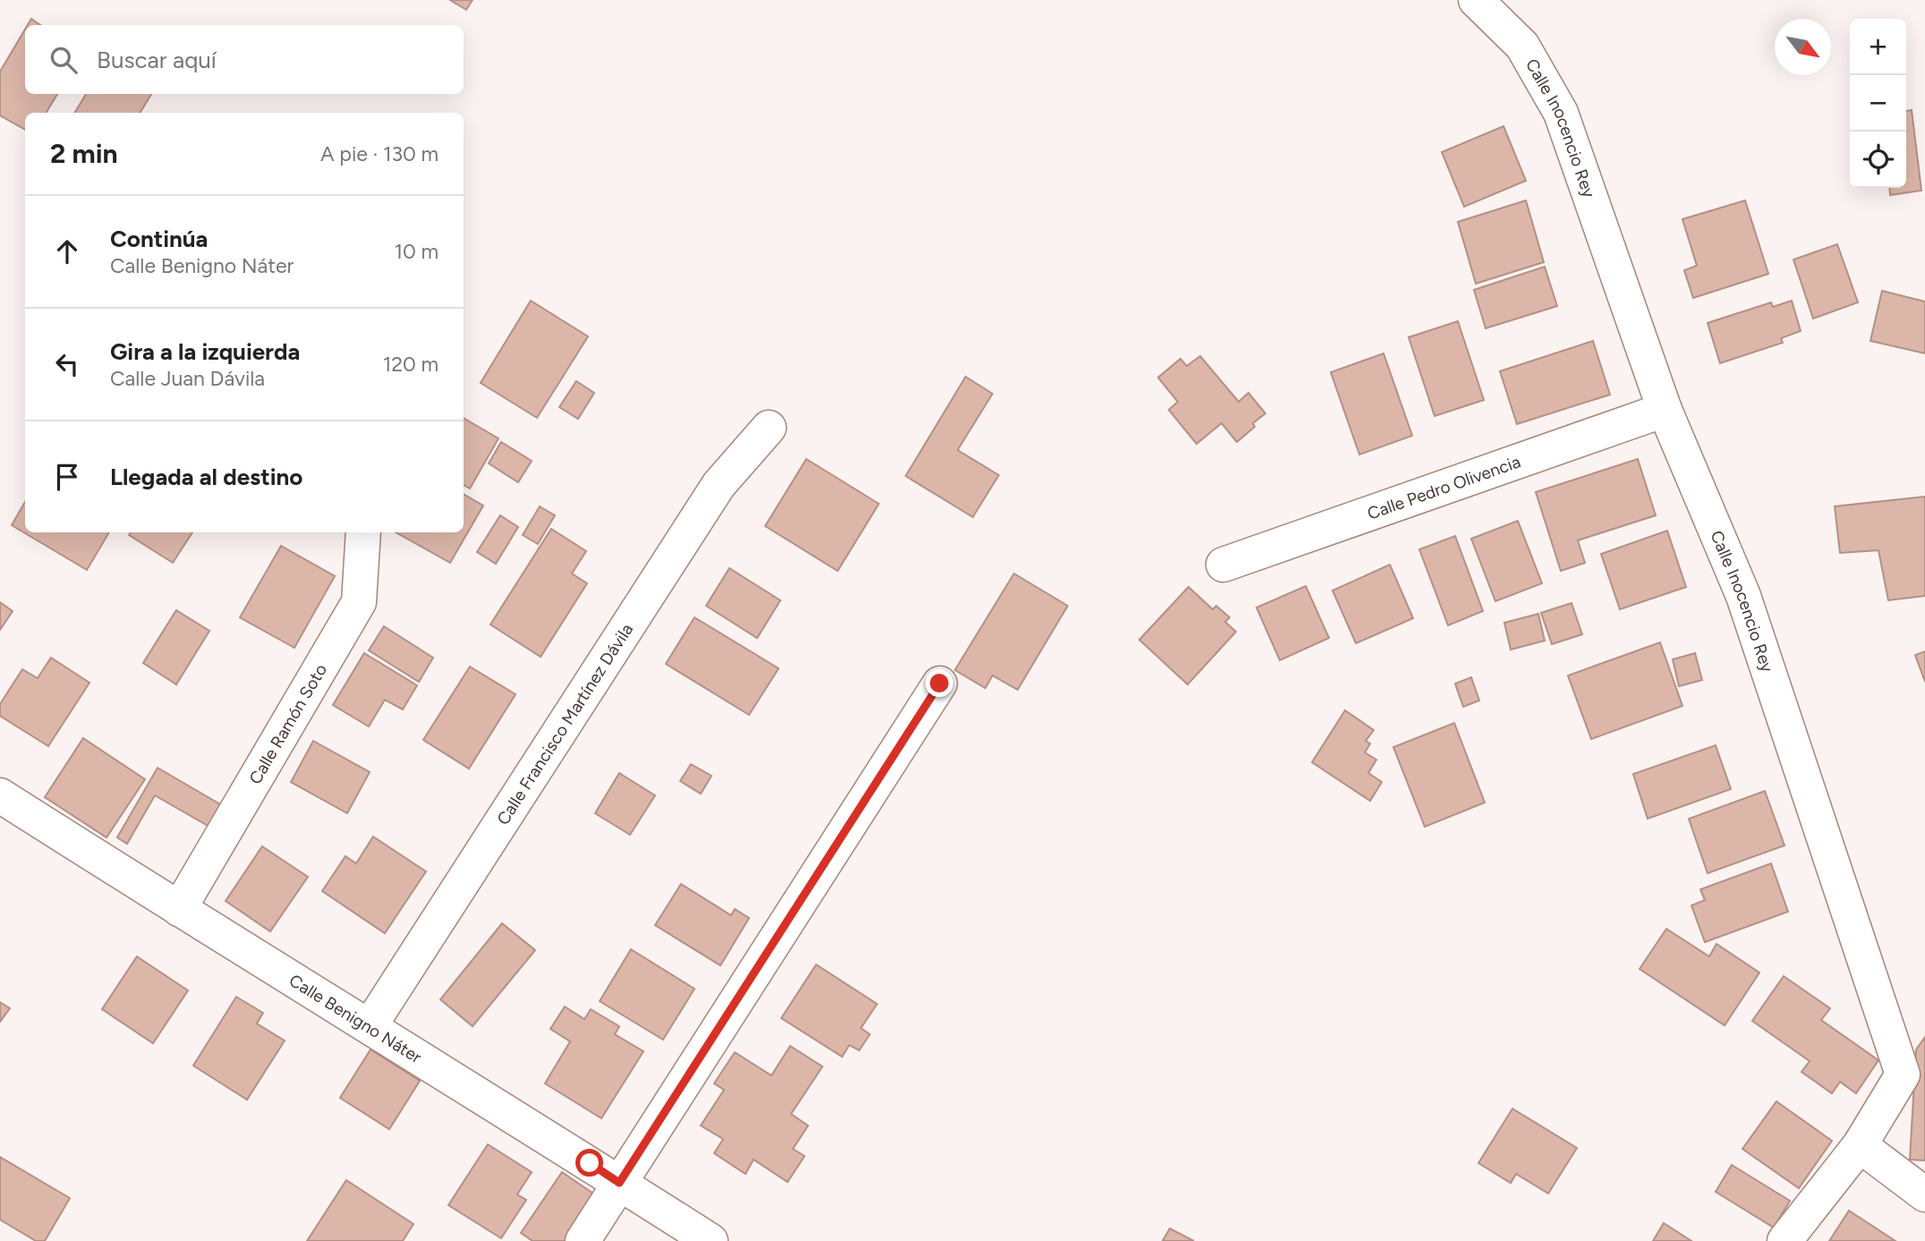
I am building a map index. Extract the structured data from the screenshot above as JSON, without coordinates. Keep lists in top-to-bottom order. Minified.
{"streets":{"street":["Calle Inocencio Rey","Calle Pedro Olivencia","Calle Ramón Soto","Calle Francisco Martínez Dávila","Calle Benigno Náter"]},"crossings":[["Calle Inocencio Rey","Calle Pedro Olivencia"],["Calle Ramón Soto","Calle Benigno Náter"],["Calle Francisco Martínez Dávila","Calle Benigno Náter"]],"north":"bottom right","page":{"map_buttons":["+","−"],"search":"Buscar aquí","heading":["2 min","A pie · 130 m"],"list":[["Continúa","Calle Benigno Náter","10 m"],["Gira a la izquierda","Calle Juan Dávila","120 m"],"Llegada al destino"]}}
